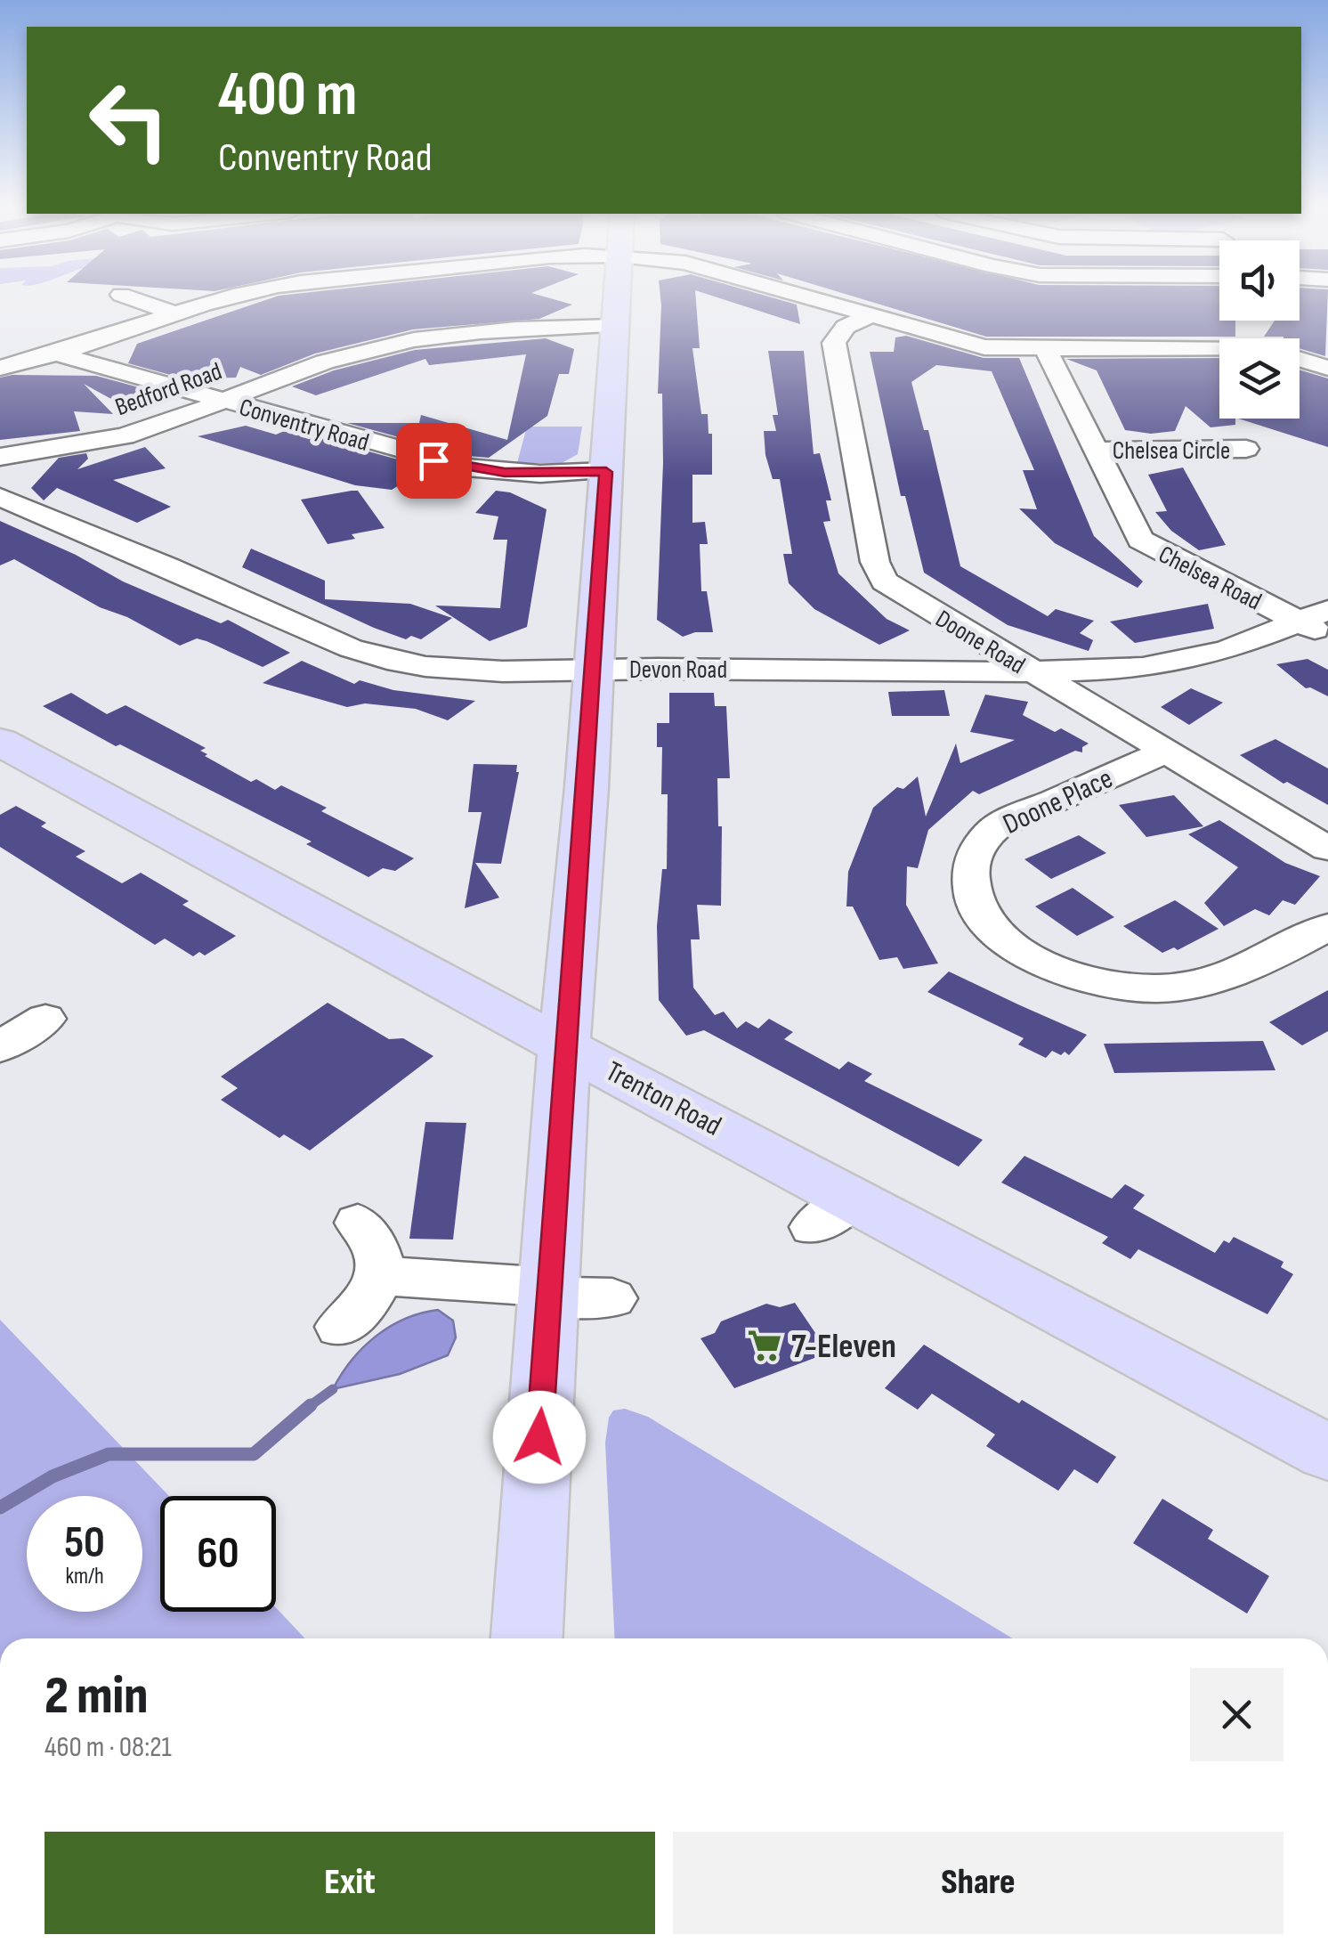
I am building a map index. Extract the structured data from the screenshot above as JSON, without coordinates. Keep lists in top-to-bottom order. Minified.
{"streets":{"main road":["Trenton Road"],"street":["Bedford Road","Conventry Road","Chelsea Circle","Chelsea Road","Doone Road","Devon Road","Doone Place"]},"crossings":[["Bedford Road","Conventry Road"],["Chelsea Circle","Chelsea Road"],["Chelsea Road","Devon Road"],["Doone Road","Devon Road"],["Doone Road","Doone Place"]],"places":{"supermarket":["7-Eleven"]},"page":{"turn":["400 m","Conventry Road"],"speed":"50 km/h","limit":"60","heading":["2 min","460 m · 08:21"],"buttons":["Exit","Share"]}}
